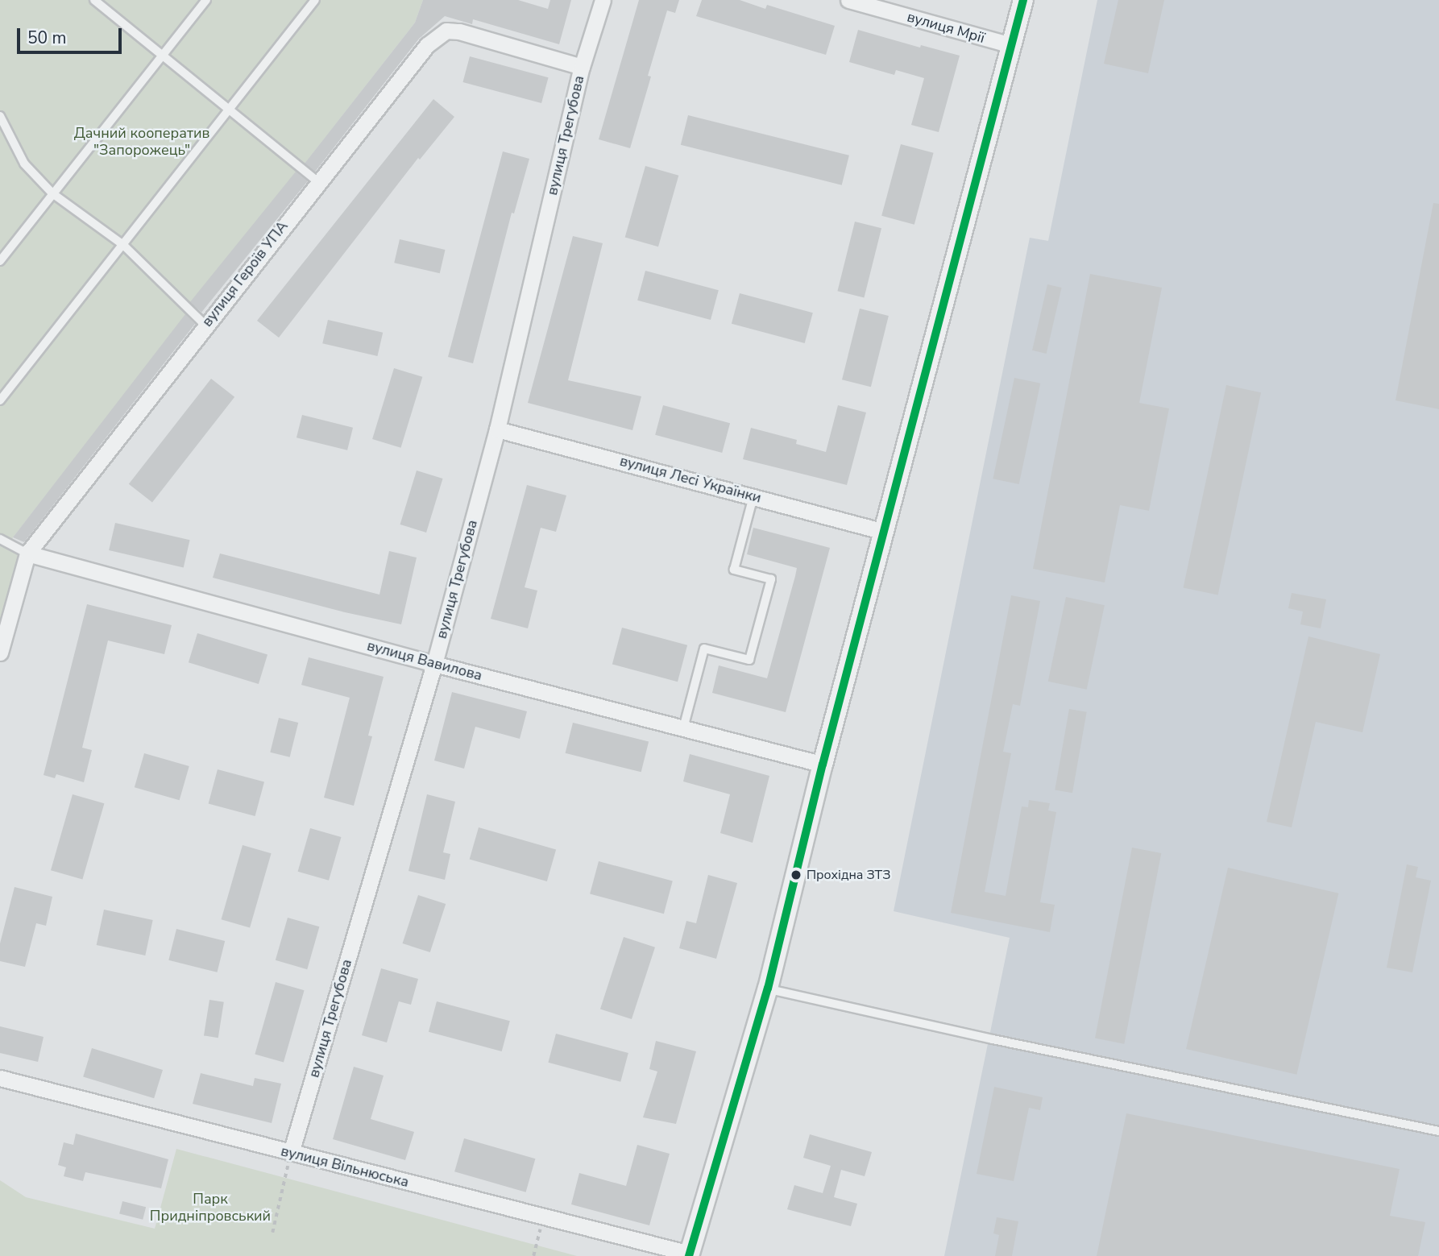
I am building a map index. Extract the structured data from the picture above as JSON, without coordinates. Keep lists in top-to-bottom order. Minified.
{"streets":{"street":["вулиця Мрії","вулиця Трегубова","вулиця Героїв УПА","вулиця Лесі Українки","вулиця Вавилова","вулиця Вільнюська"]},"crossings":[["вулиця Трегубова","вулиця Героїв УПА"],["вулиця Трегубова","вулиця Лесі Українки"],["вулиця Трегубова","вулиця Вавилова"],["вулиця Трегубова","вулиця Вільнюська"],["вулиця Героїв УПА","вулиця Вавилова"]],"parks":["Дачний кооператив \"Запорожець\"","Парк Придніпровський"],"places":["Прохідна ЗТЗ"],"scale_bar":"50 m"}
